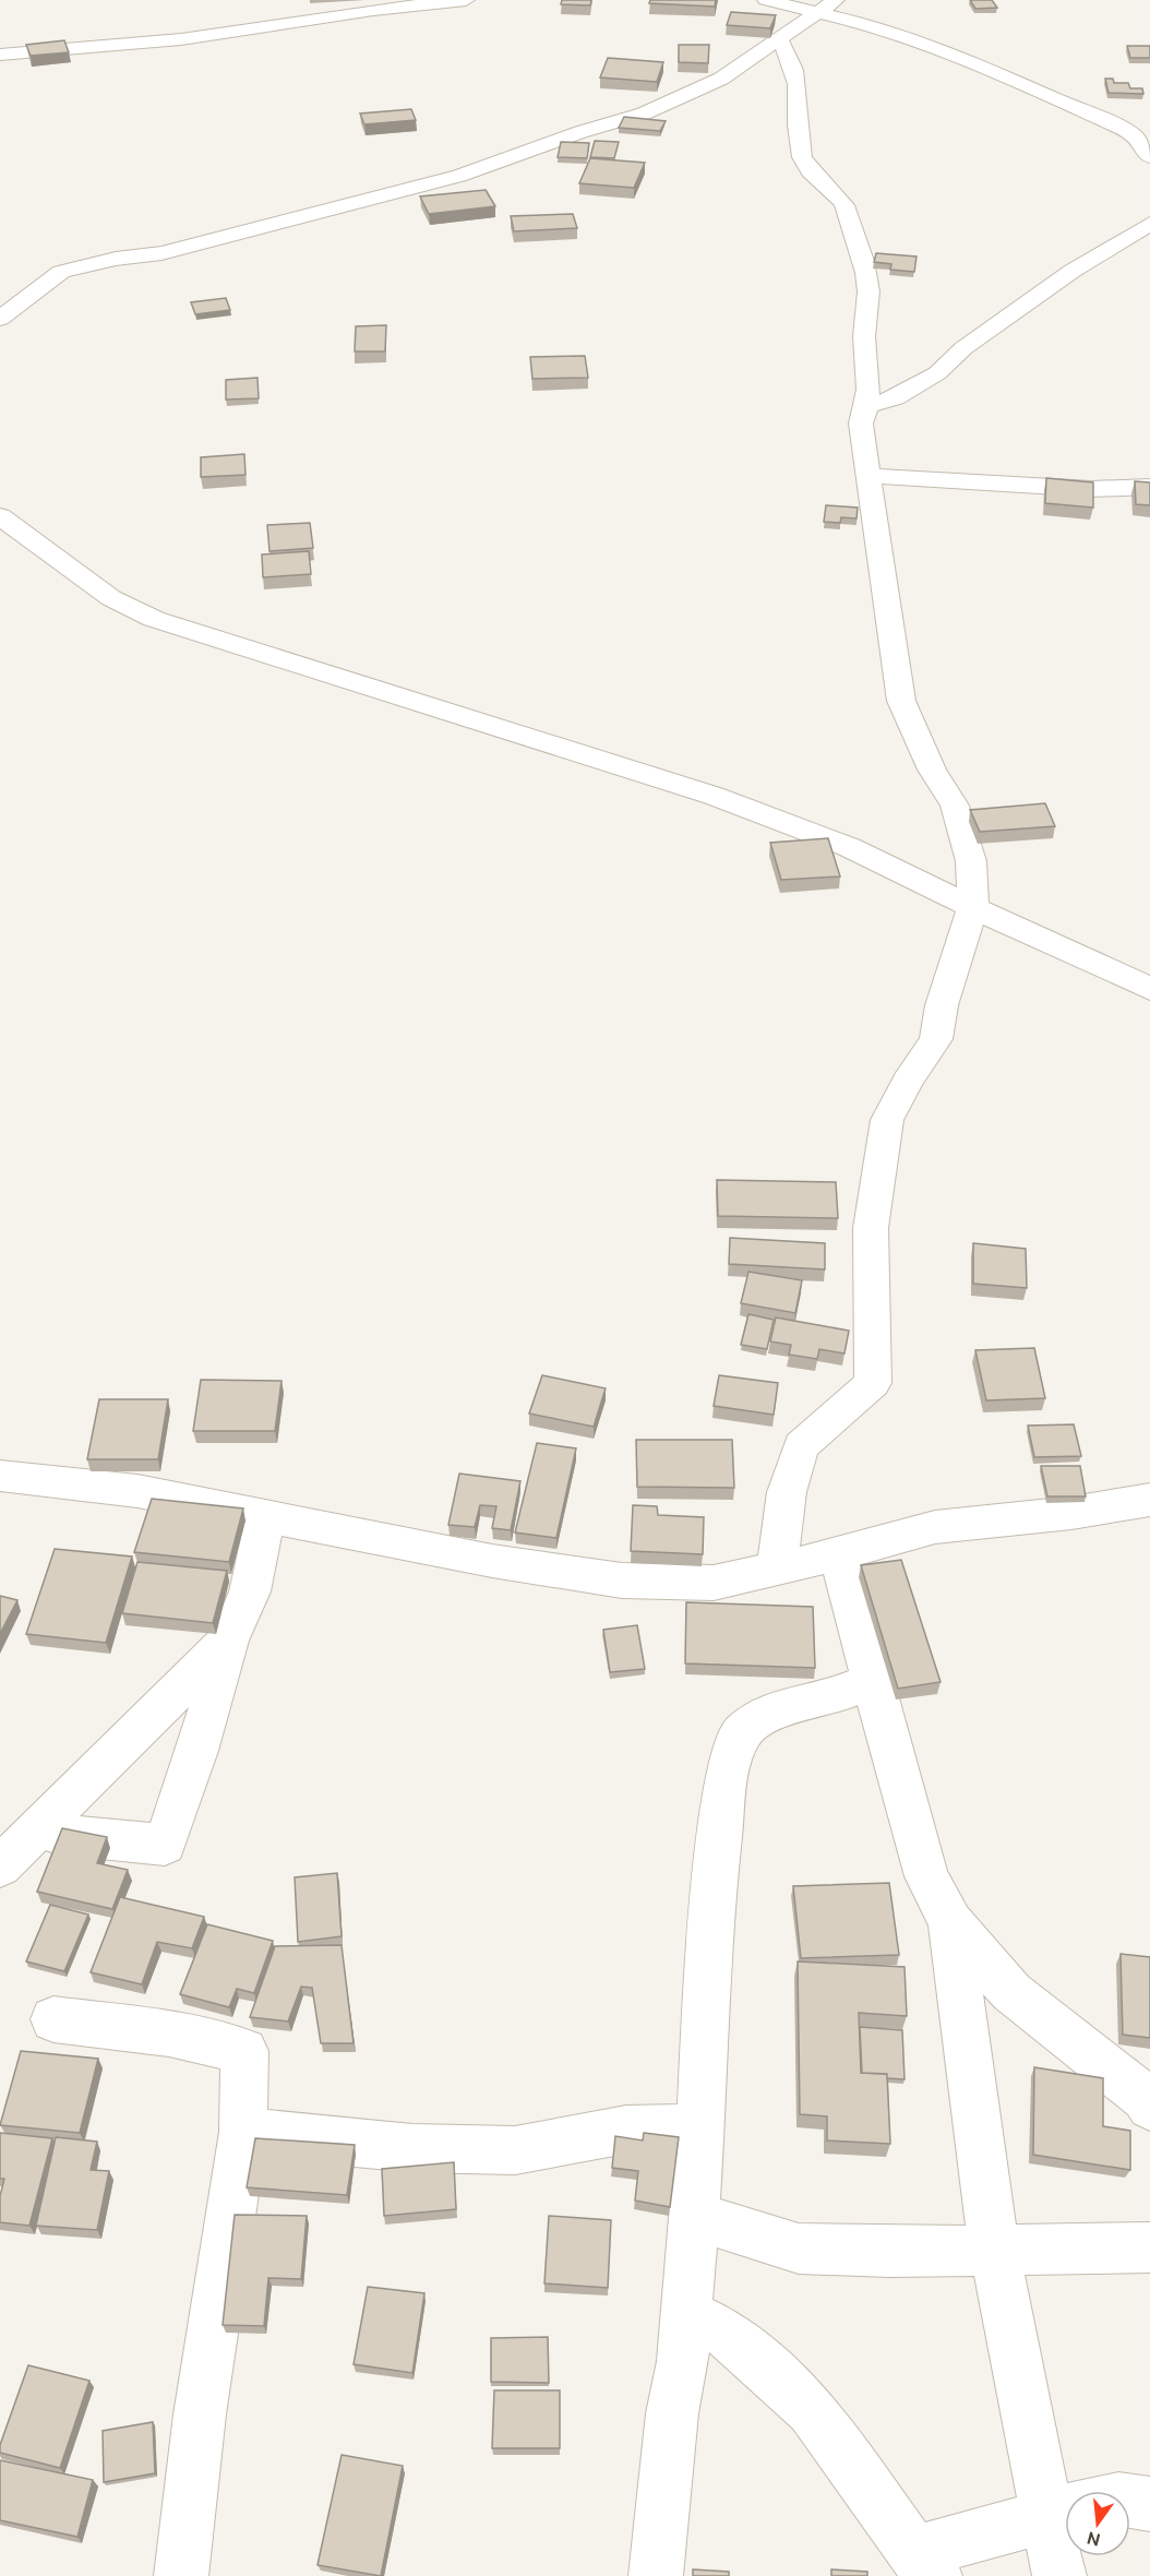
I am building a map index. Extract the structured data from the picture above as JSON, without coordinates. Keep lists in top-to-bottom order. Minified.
{"north":"bottom"}
